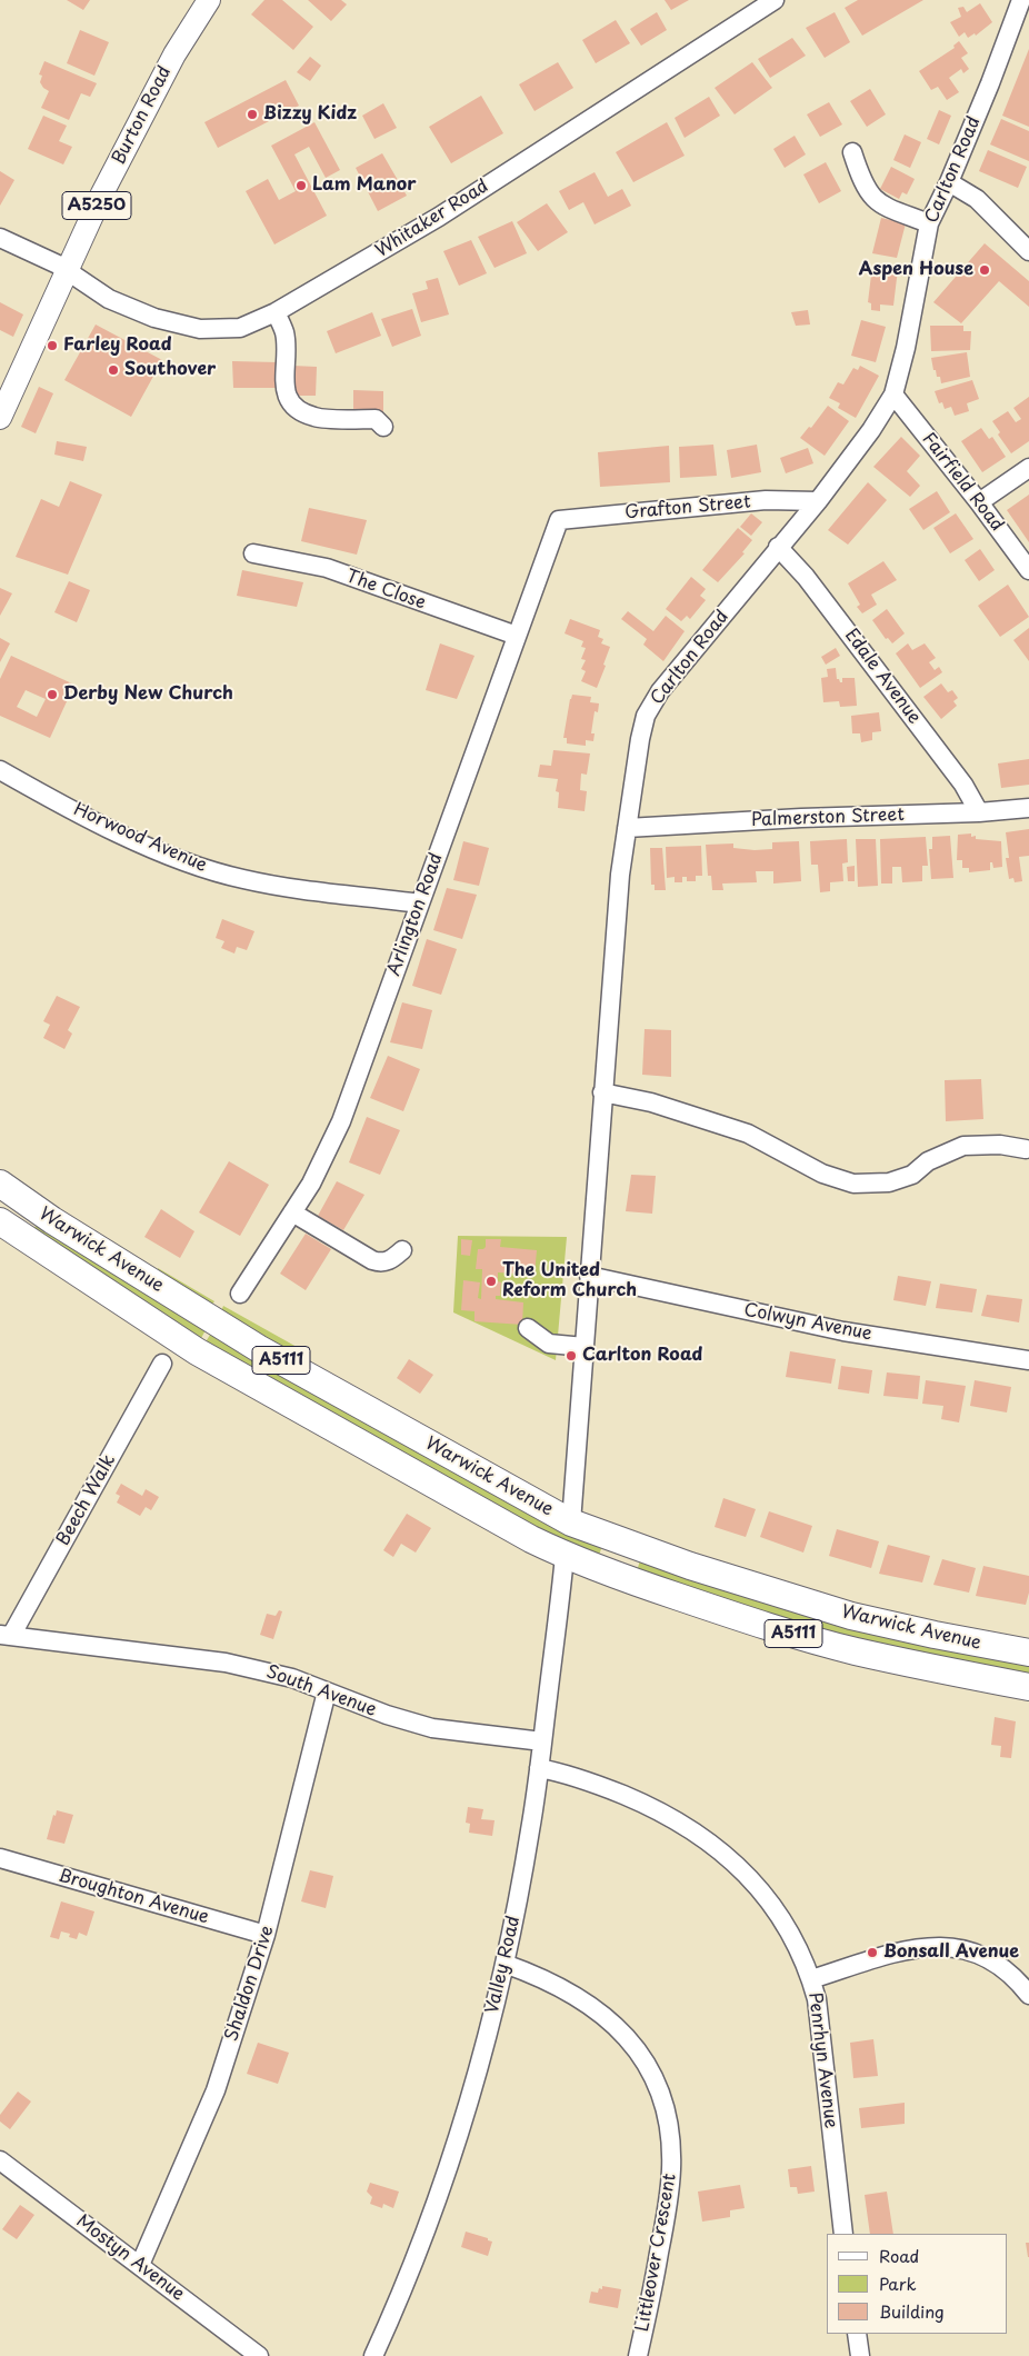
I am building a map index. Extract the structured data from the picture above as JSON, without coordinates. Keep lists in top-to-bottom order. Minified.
{"streets":{"highway":["Warwick Avenue","A5111"],"main road":["Burton Road","A5250"],"street":["Carlton Road","Whitaker Road","Fairfield Road","Grafton Street","The Close","Edale Avenue","Palmerston Street","Horwood Avenue","Arlington Road","Colwyn Avenue","Beech Walk","South Avenue","Broughton Avenue","Valley Road","Shaldon Drive","Penrhyn Avenue","Littleover Crescent","Mostyn Avenue"]},"crossings":[["Burton Road","Whitaker Road"],["Carlton Road","Fairfield Road"],["Carlton Road","Grafton Street"],["Carlton Road","Edale Avenue"],["Carlton Road","Palmerston Street"],["Carlton Road","Warwick Avenue"],["Carlton Road","Colwyn Avenue"],["Grafton Street","Arlington Road"],["The Close","Arlington Road"],["Edale Avenue","Palmerston Street"],["Horwood Avenue","Arlington Road"],["Warwick Avenue","Valley Road"],["Beech Walk","South Avenue"],["South Avenue","Valley Road"],["South Avenue","Shaldon Drive"],["Broughton Avenue","Shaldon Drive"],["Valley Road","Penrhyn Avenue"],["Valley Road","Littleover Crescent"],["Shaldon Drive","Mostyn Avenue"]],"places":["Bizzy Kidz","Lam Manor","Aspen House","Farley Road","Southover","Derby New Church","The United Reform Church","Carlton Road","Bonsall Avenue"],"legend":["Road","Park","Building"]}
